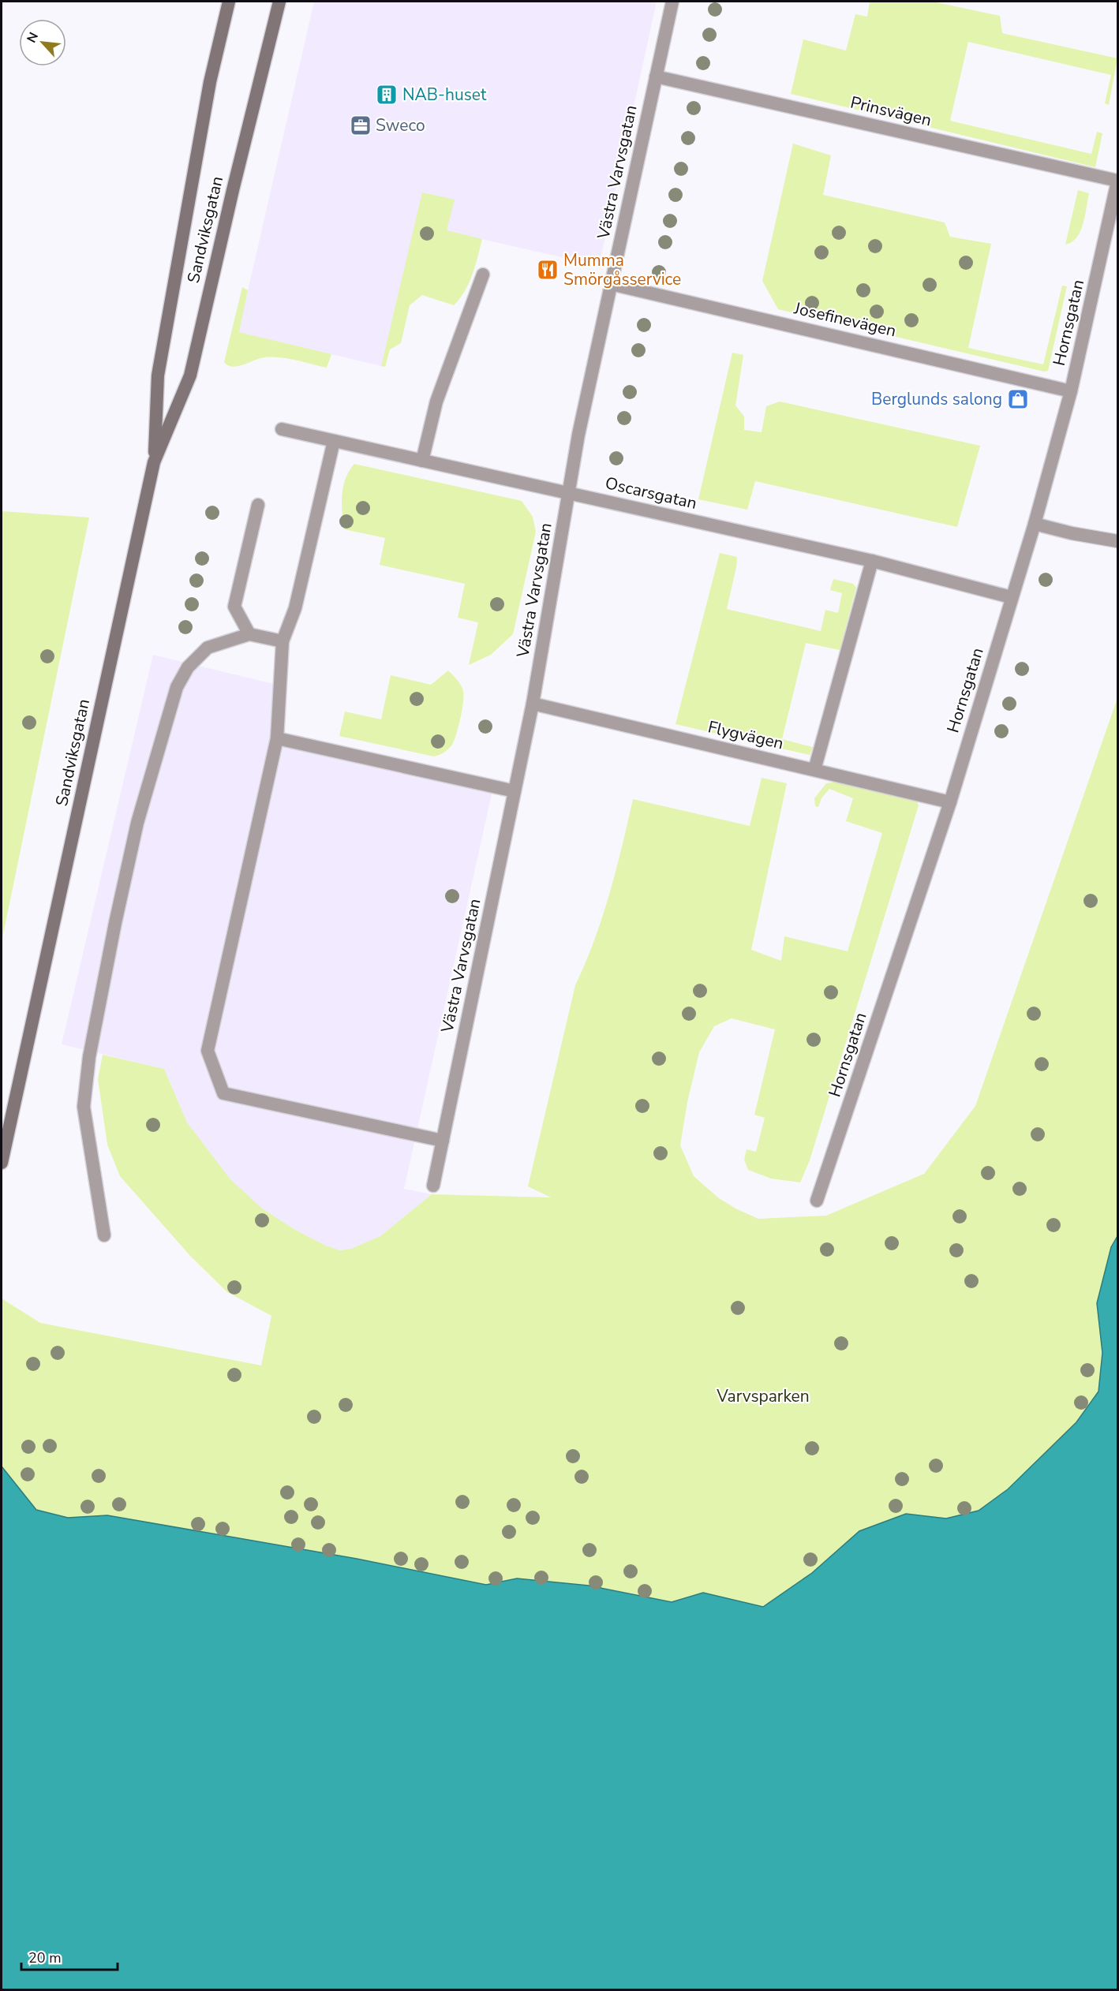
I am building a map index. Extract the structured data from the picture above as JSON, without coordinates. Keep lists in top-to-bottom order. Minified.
{"streets":{"main road":["Sandviksgatan"],"street":["Prinsvägen","Västra Varvsgatan","Josefinevägen","Hornsgatan","Oscarsgatan","Flygvägen"]},"crossings":[["Prinsvägen","Västra Varvsgatan"],["Prinsvägen","Hornsgatan"],["Västra Varvsgatan","Josefinevägen"],["Västra Varvsgatan","Oscarsgatan"],["Västra Varvsgatan","Flygvägen"],["Josefinevägen","Hornsgatan"],["Hornsgatan","Oscarsgatan"],["Hornsgatan","Flygvägen"]],"parks":["Varvsparken"],"places":{"building":["NAB-huset"],"office":["Sweco"],"restaurant":["Mumma Smörgåsservice"],"shop":["Berglunds salong"]},"scale_bar":"20 m","north":"top left"}
